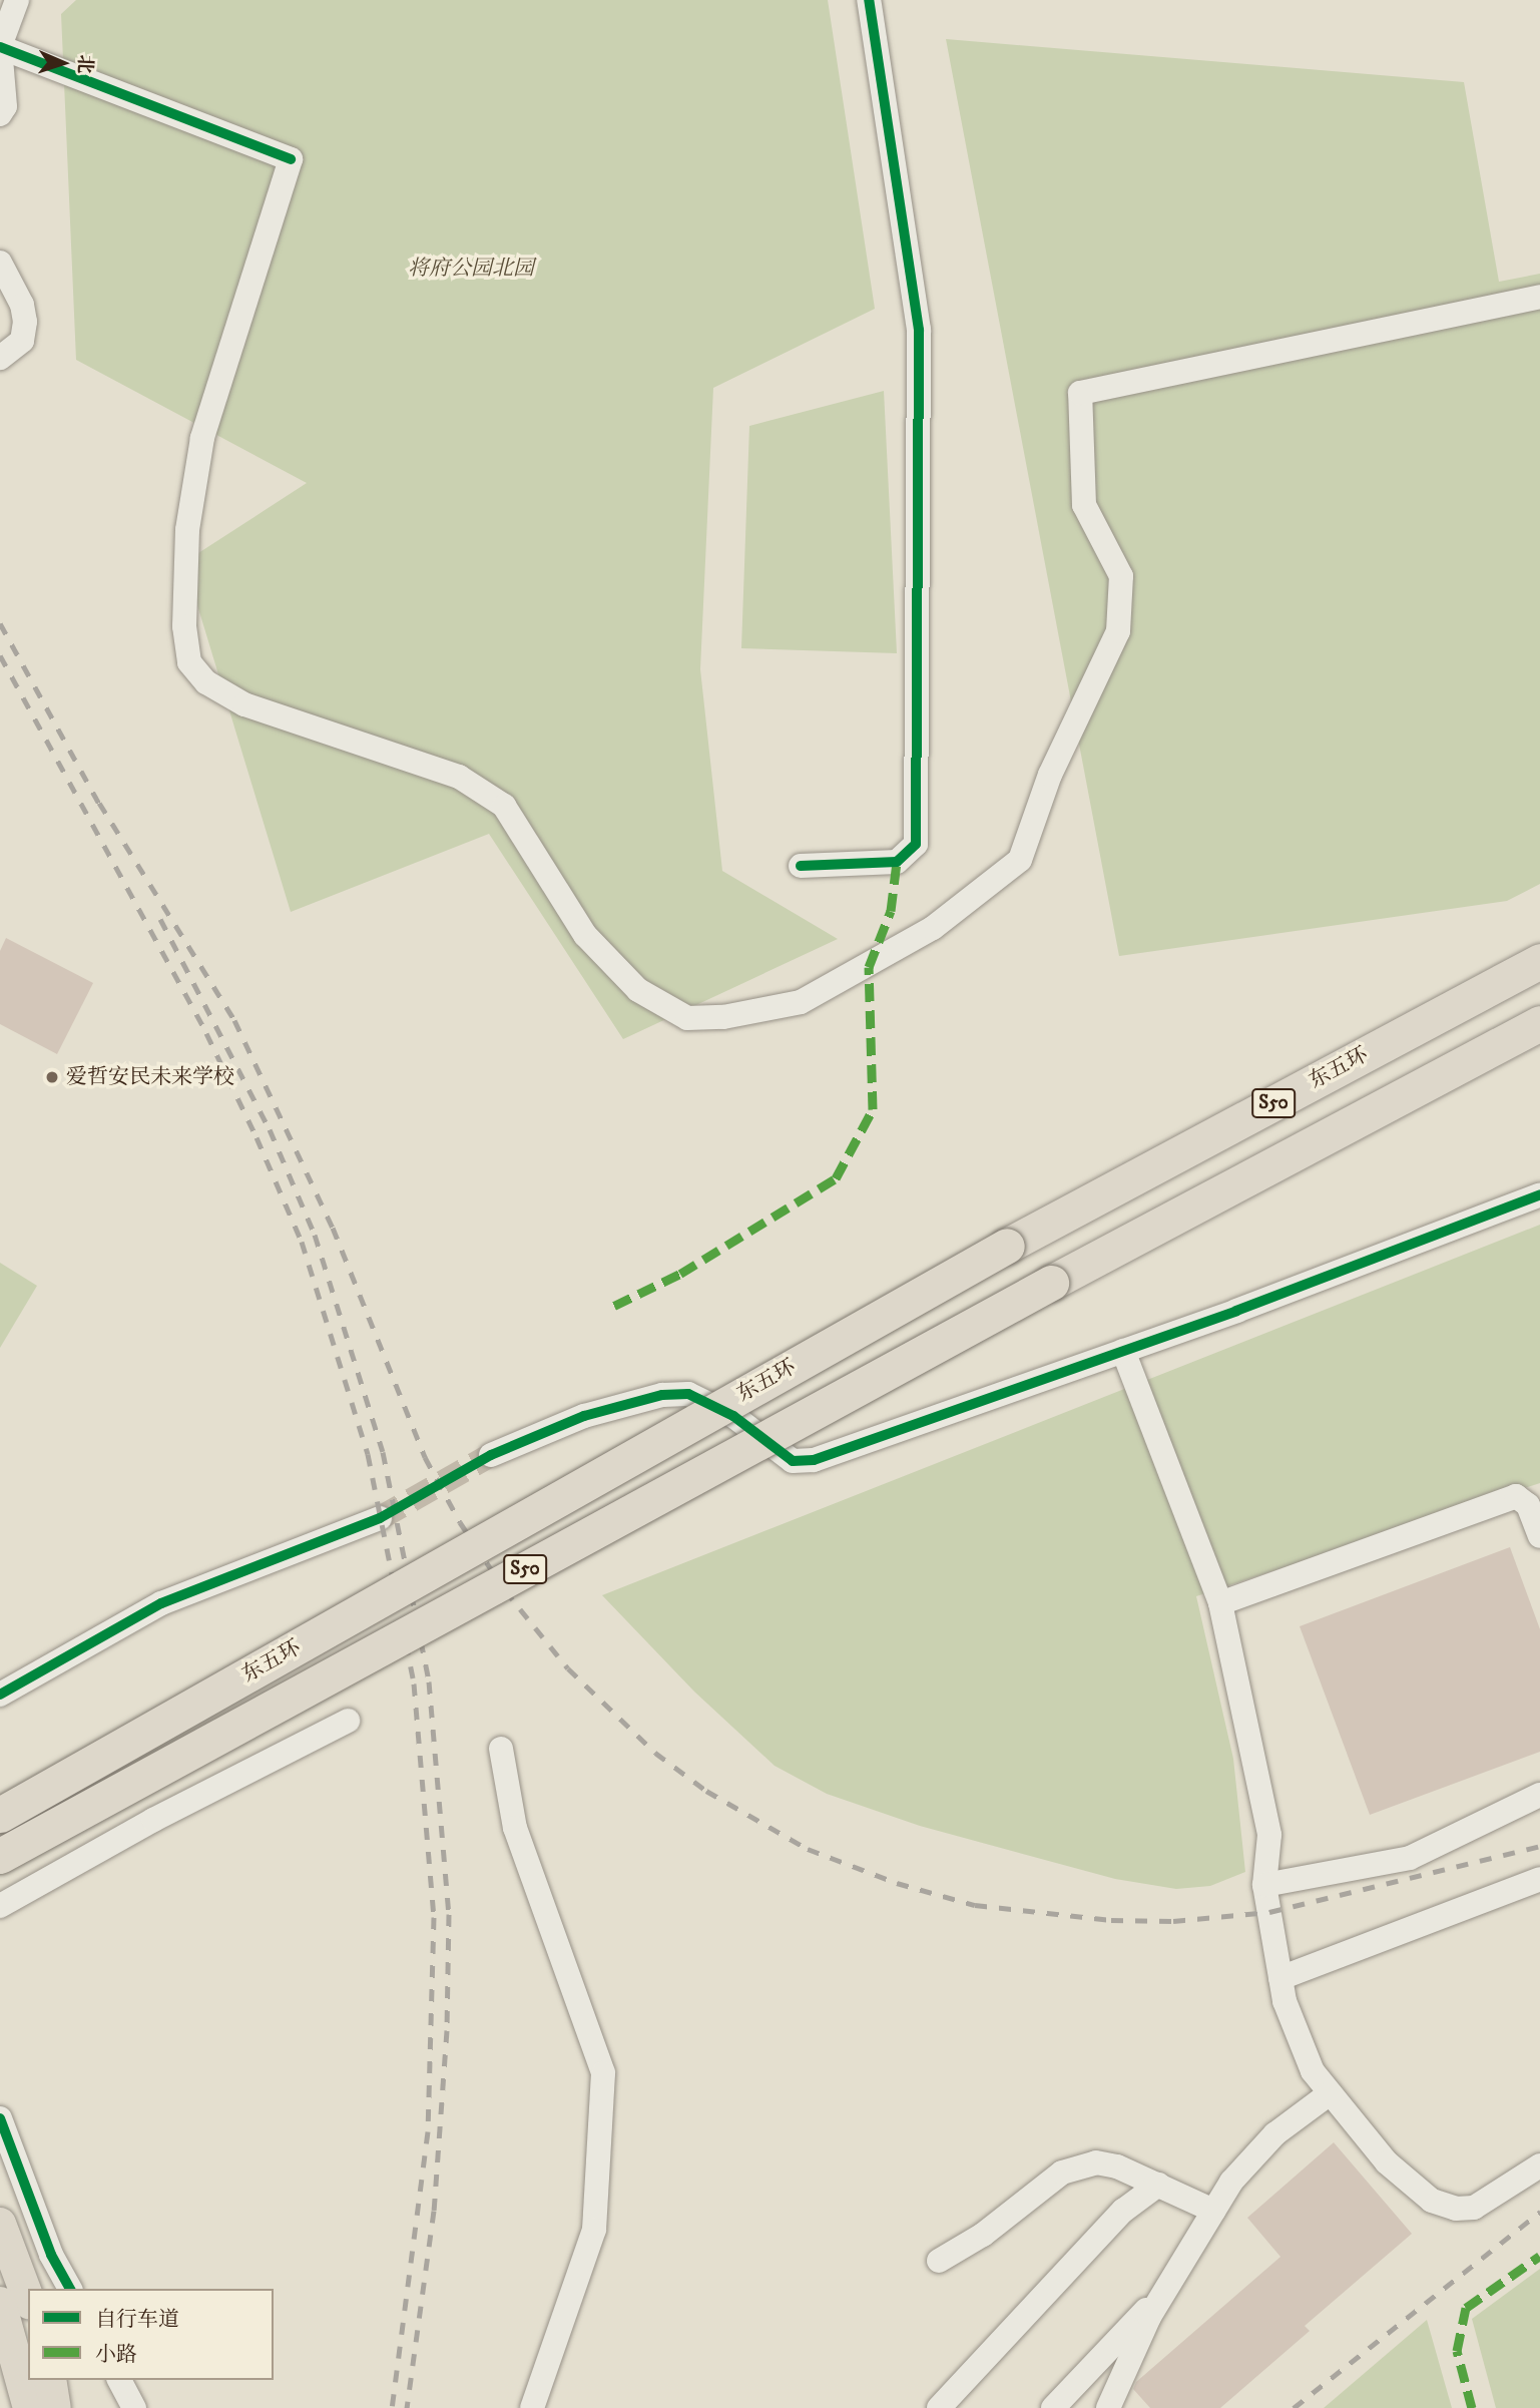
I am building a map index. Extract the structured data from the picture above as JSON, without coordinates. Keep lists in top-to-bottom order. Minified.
{"streets":{"highway":["东五环","S50"]},"parks":["将府公园北园"],"places":["爱哲安民未来学校"],"legend":["自行车道","小路"],"north":"right"}
